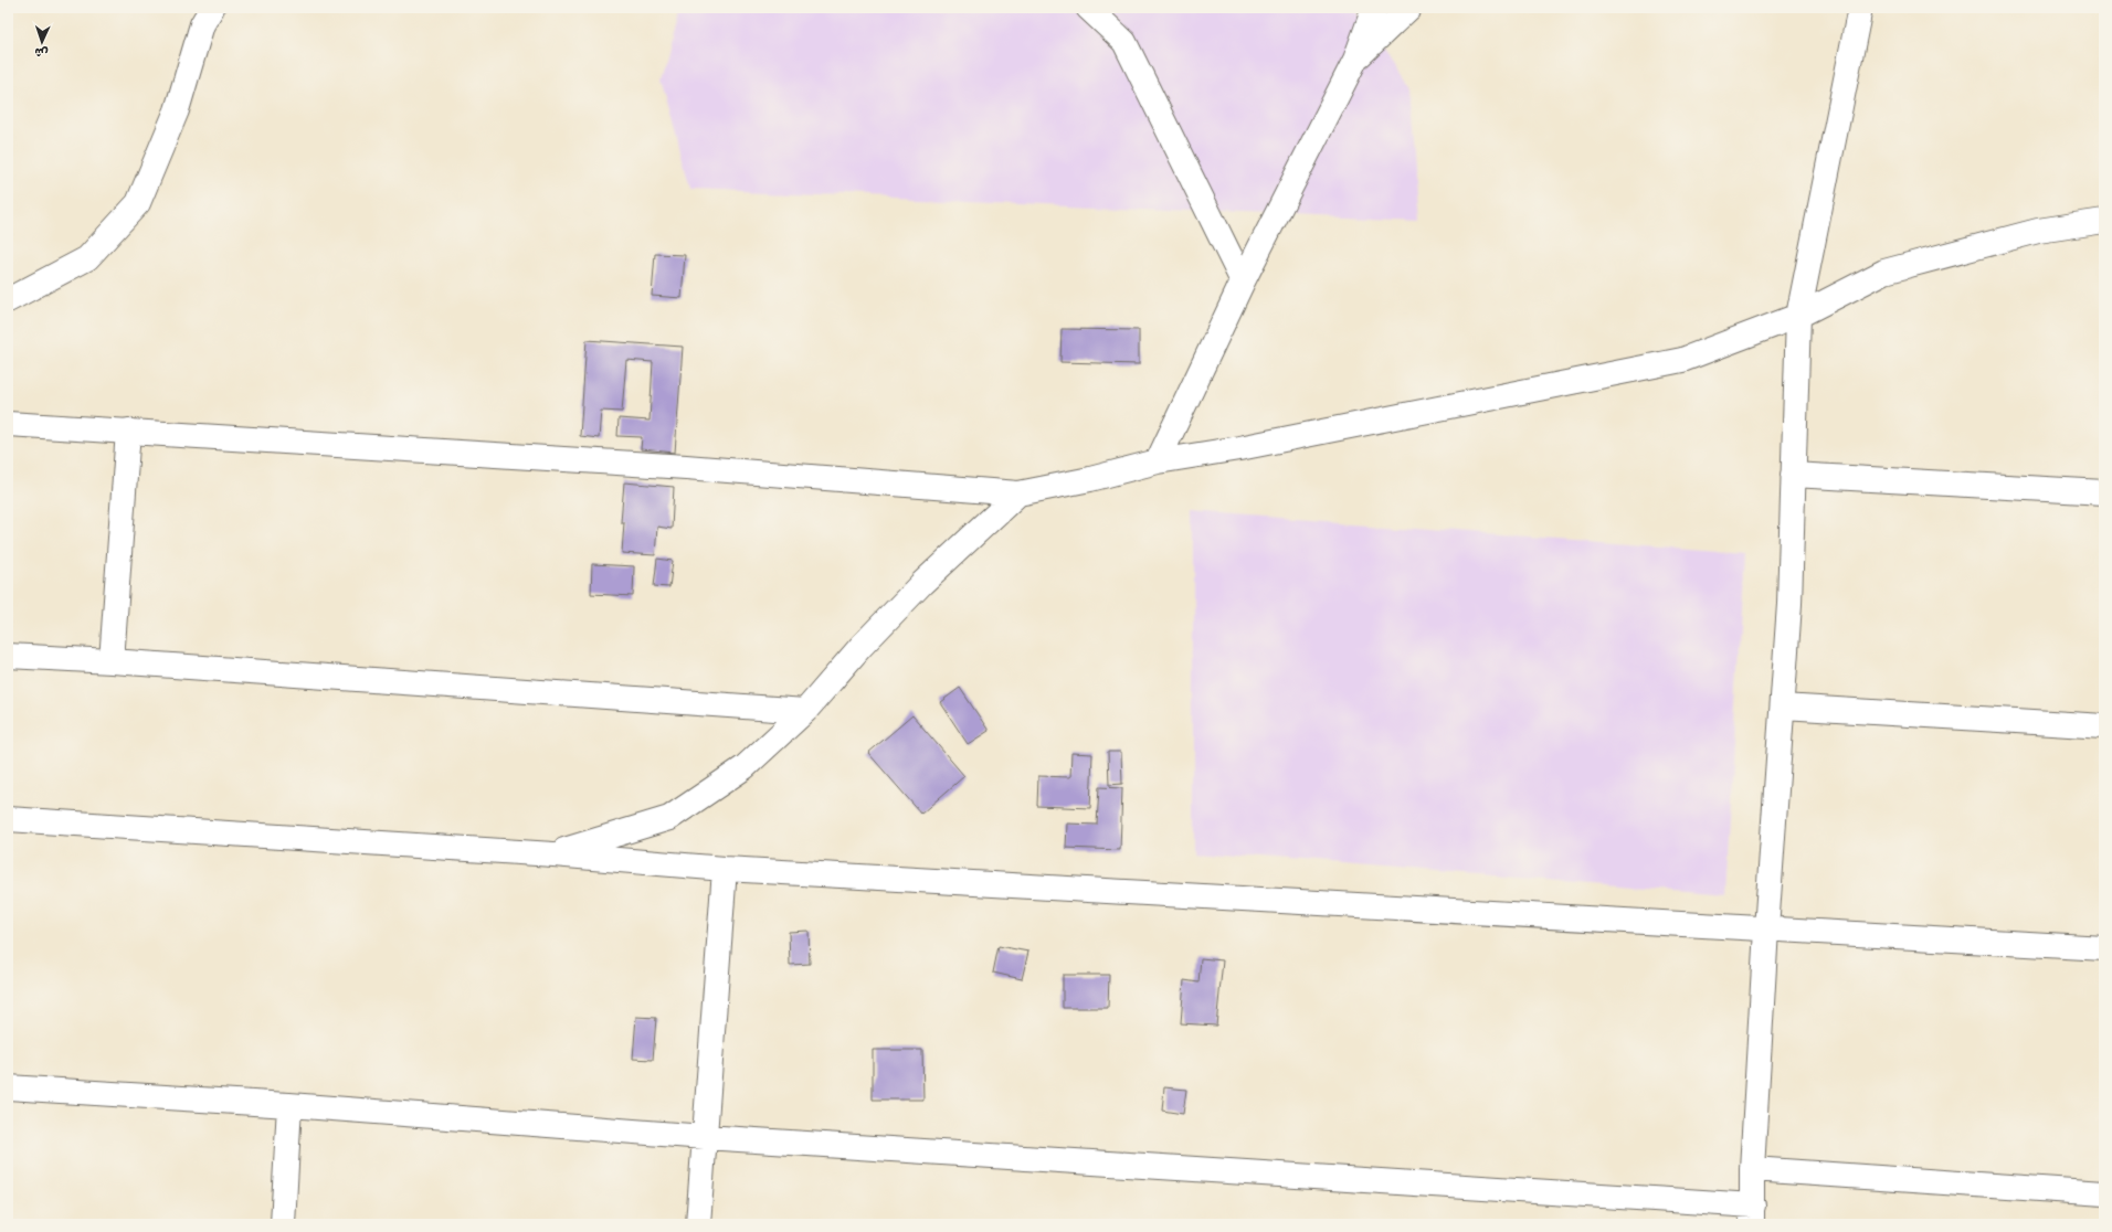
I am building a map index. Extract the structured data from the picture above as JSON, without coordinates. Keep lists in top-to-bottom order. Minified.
{"north":"bottom"}
